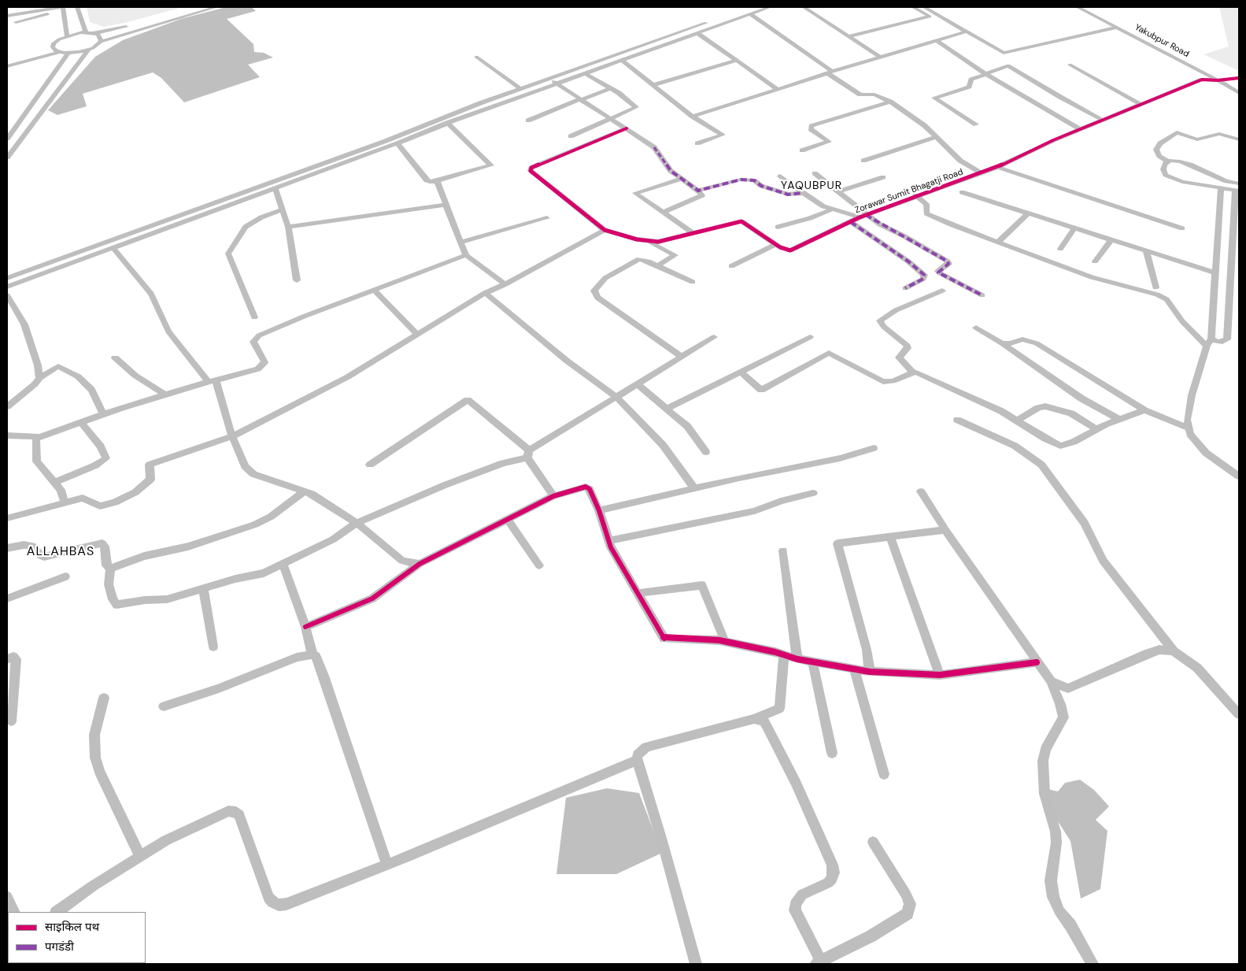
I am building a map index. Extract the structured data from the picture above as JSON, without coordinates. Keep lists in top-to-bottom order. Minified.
{"streets":{"street":["Yakubpur Road","Zorawar Sumit Bhagatji Road"]},"crossings":[["Yakubpur Road","Zorawar Sumit Bhagatji Road"]],"districts":["YAQUBPUR","ALLAHBAS"],"legend":["साइकिल पथ","पगडंडी"]}
